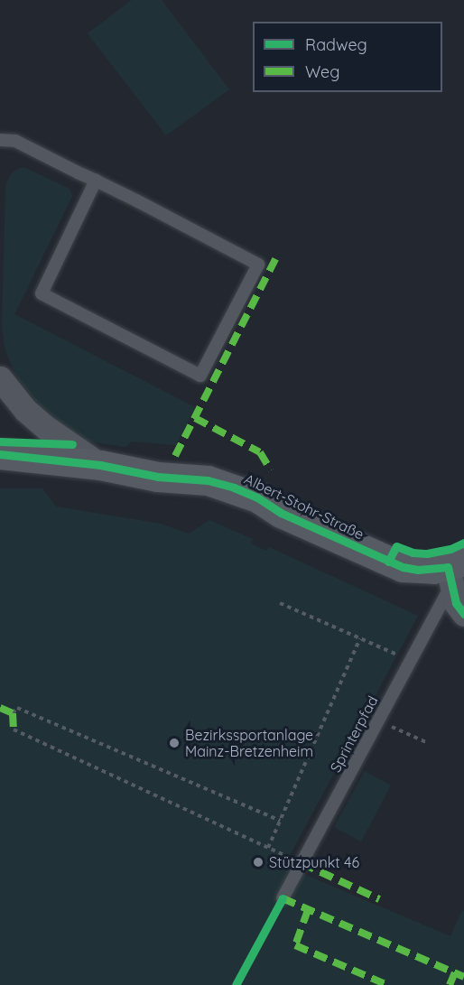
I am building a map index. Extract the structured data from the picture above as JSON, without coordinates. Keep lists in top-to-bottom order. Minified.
{"streets":{"street":["Albert-Stohr-Straße"],"lane":["Sprinterpfad"]},"crossings":[["Albert-Stohr-Straße","Sprinterpfad"]],"places":["Bezirkssportanlage Mainz-Bretzenheim","Stützpunkt 46"],"legend":["Radweg","Weg"]}
